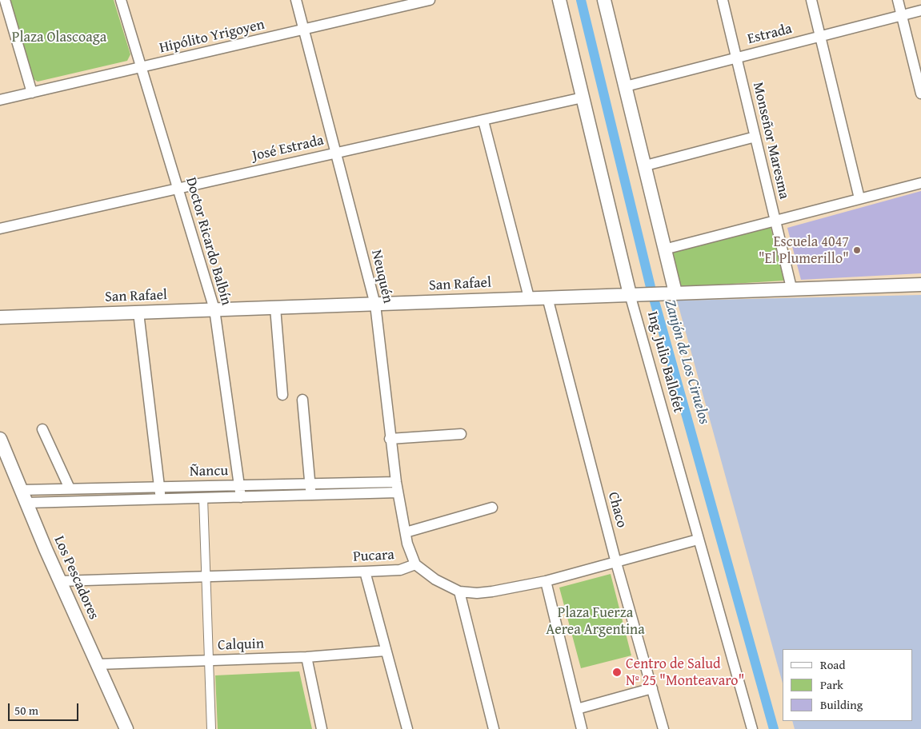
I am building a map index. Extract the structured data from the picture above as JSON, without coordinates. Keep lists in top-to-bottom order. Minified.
{"streets":{"street":["Estrada","Hipólito Yrigoyen","Monseñor Maresma","José Estrada","Doctor Ricardo Balbín","Neuquén","San Rafael","Ing. Julio Ballofet","Ñancu","Chaco","Pucara","Los Pescadores","Calquin"]},"crossings":[["Estrada","Monseñor Maresma"],["Hipólito Yrigoyen","Doctor Ricardo Balbín"],["Hipólito Yrigoyen","Neuquén"],["Monseñor Maresma","San Rafael"],["José Estrada","Doctor Ricardo Balbín"],["José Estrada","Neuquén"],["José Estrada","Ing. Julio Ballofet"],["Doctor Ricardo Balbín","San Rafael"],["Doctor Ricardo Balbín","Ñancu"],["Neuquén","San Rafael"],["Neuquén","Ñancu"],["Neuquén","Pucara"],["San Rafael","Ing. Julio Ballofet"],["San Rafael","Chaco"],["Ing. Julio Ballofet","Pucara"],["Ñancu","Los Pescadores"],["Chaco","Pucara"],["Pucara","Los Pescadores"],["Los Pescadores","Calquin"]],"water":["Zanjón de Los Ciruelos"],"parks":["Plaza Olascoaga","Plaza Fuerza Aerea Argentina"],"places":["Escuela 4047 \"El Plumerillo\"","Centro de Salud Nº 25 \"Monteavaro\""],"legend":["Road","Park","Building"],"scale_bar":"50 m"}
